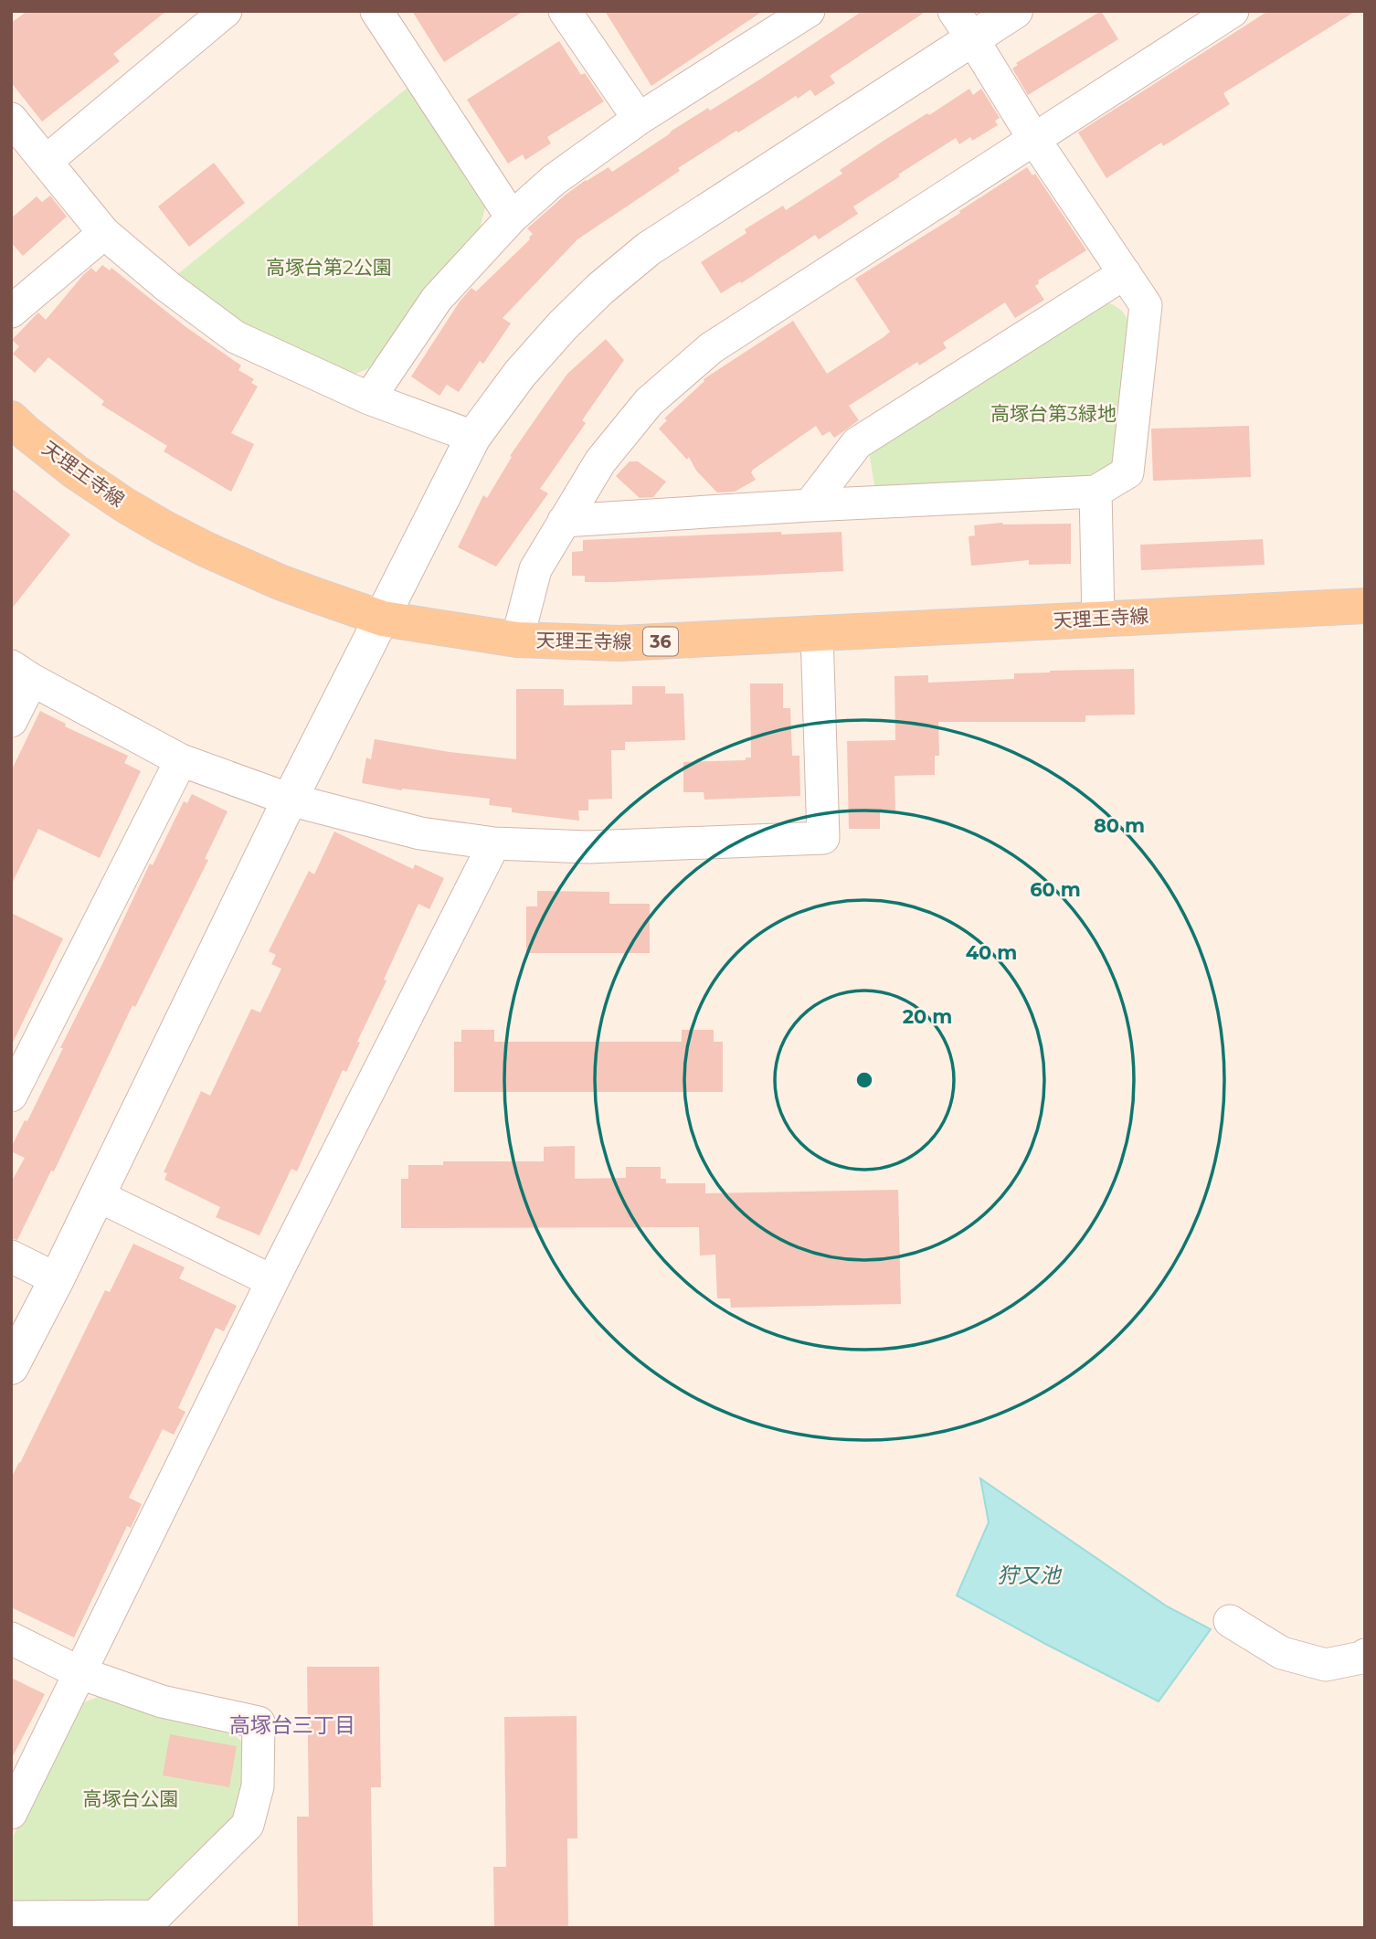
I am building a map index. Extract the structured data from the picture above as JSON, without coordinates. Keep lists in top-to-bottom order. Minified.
{"streets":{"main road":["天理王寺線","36"]},"districts":["高塚台三丁目"],"water":["狩又池"],"parks":["高塚台第2公園","高塚台第3緑地","高塚台公園"],"rings":["80 m","60 m","40 m","20 m"]}
